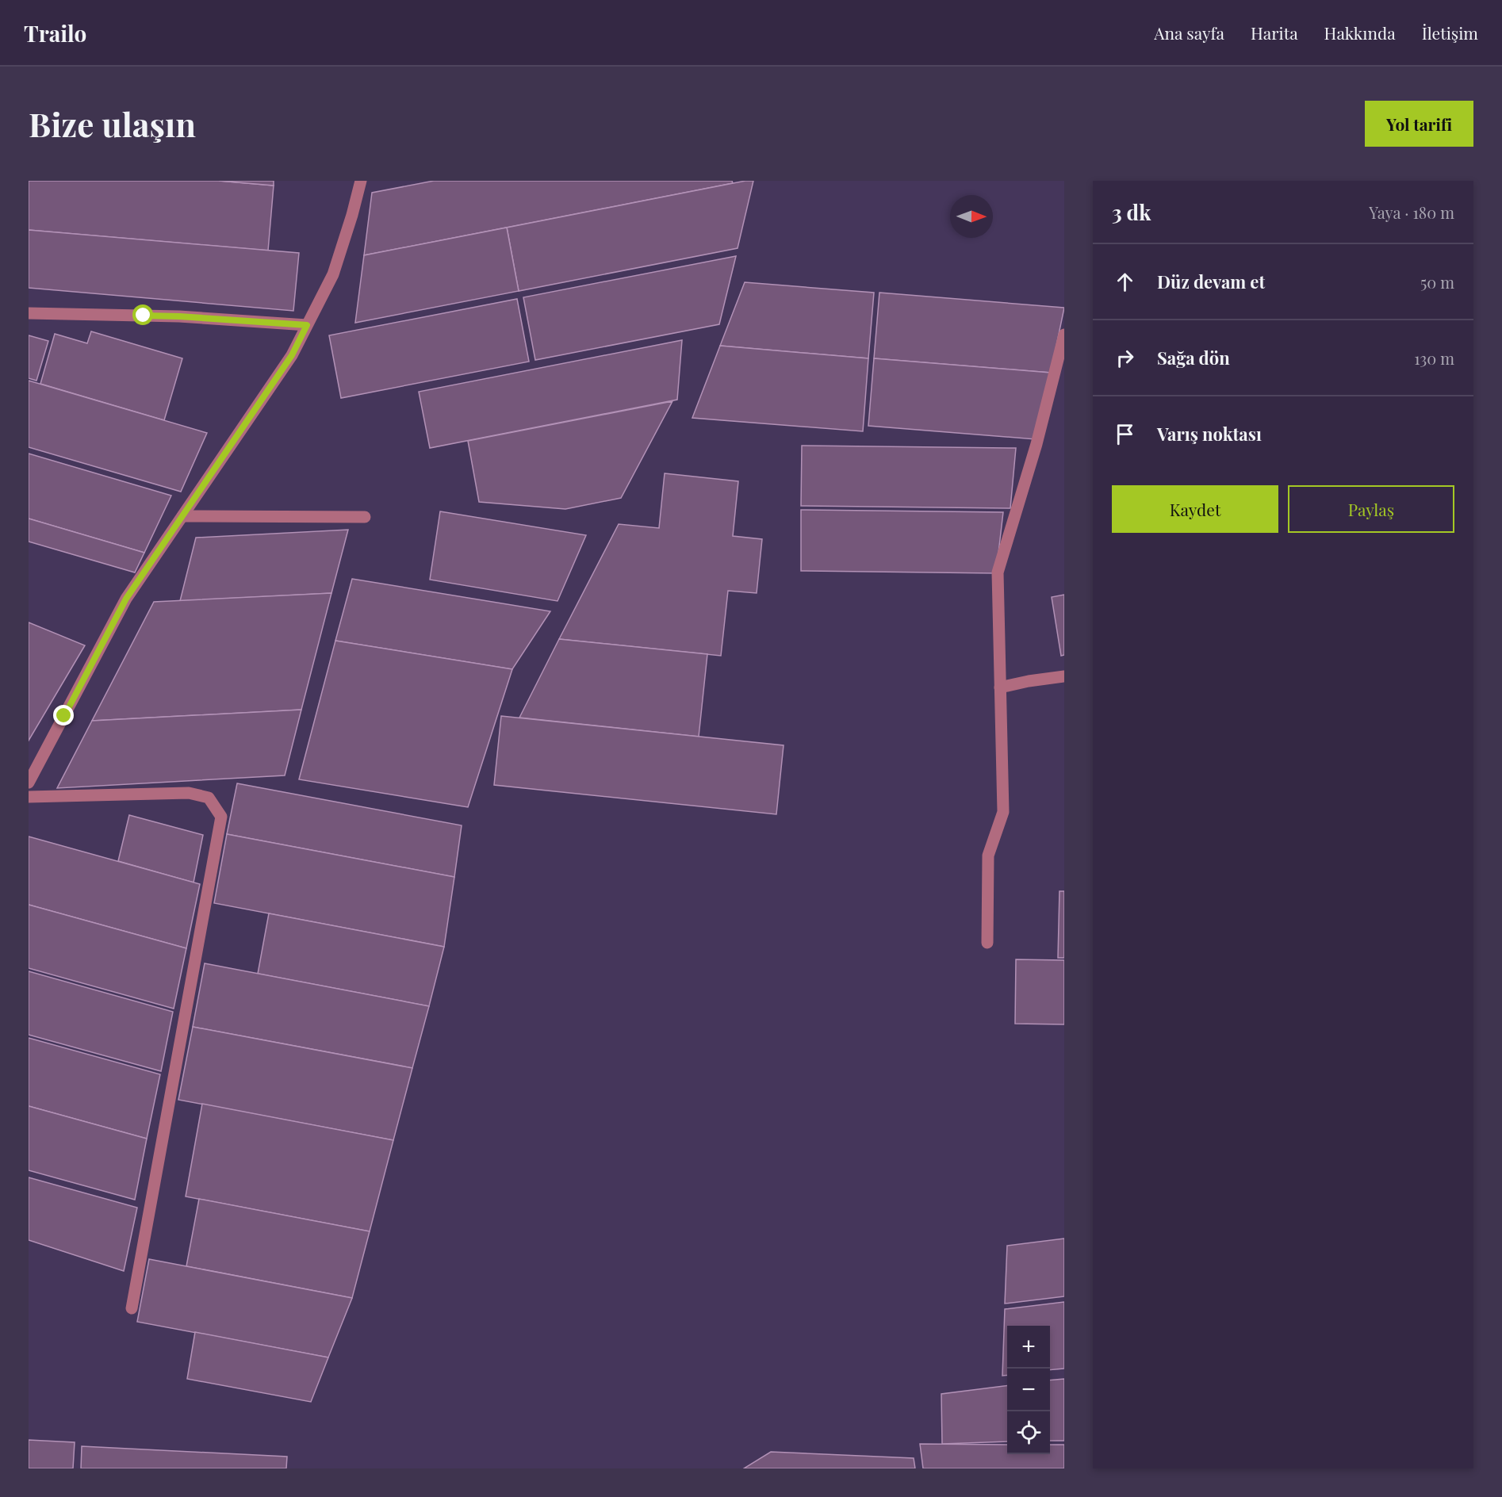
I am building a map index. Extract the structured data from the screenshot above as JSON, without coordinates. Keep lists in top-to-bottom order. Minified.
{"north":"right","page":{"header":"Trailo","nav":["Ana sayfa","Harita","Hakkında","İletişim"],"buttons":["Yol tarifi",["Kaydet","Paylaş"]],"title":"Bize ulaşın","heading":["3 dk","Yaya · 180 m"],"list":[["Düz devam et","50 m"],["Sağa dön","130 m"],"Varış noktası"],"map_buttons":["+","−"]}}
